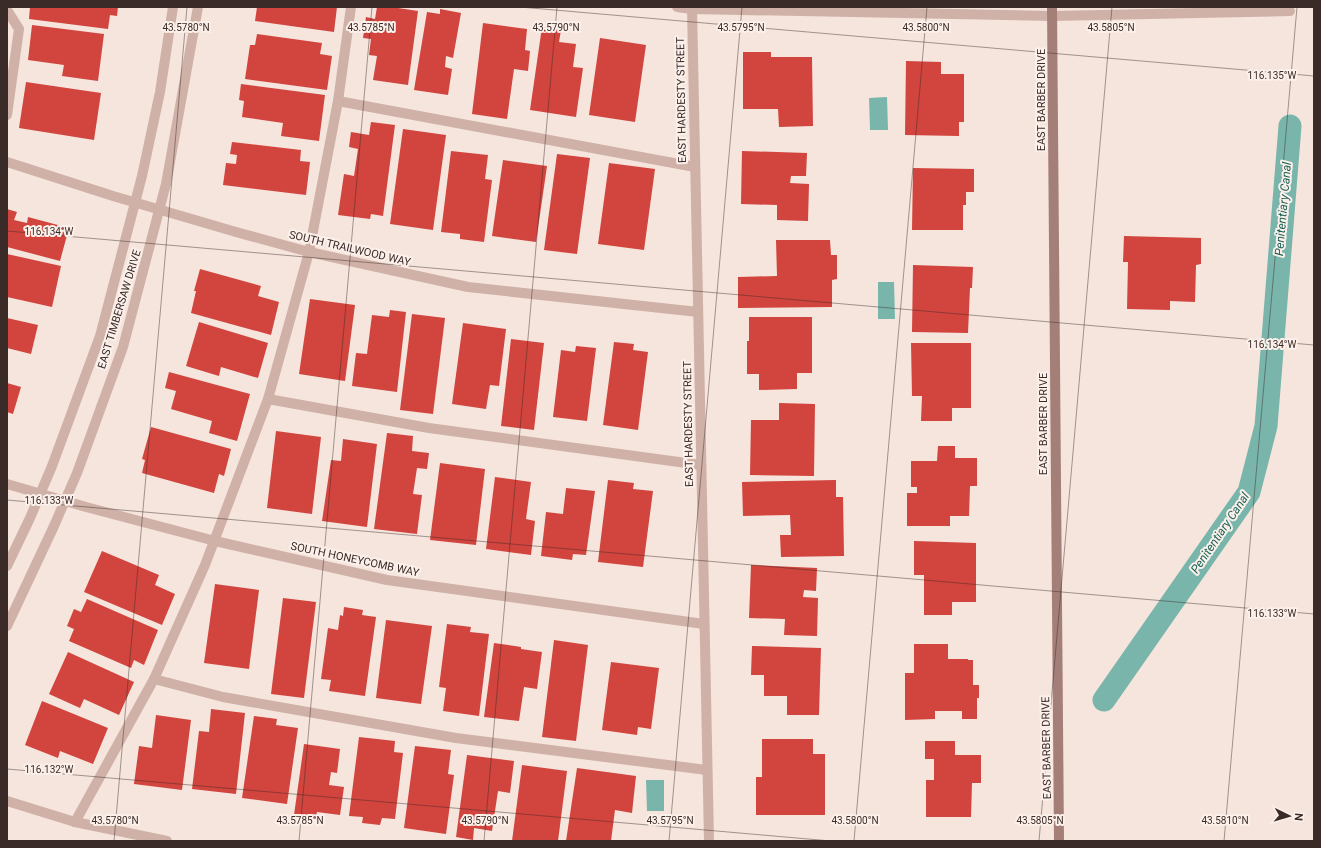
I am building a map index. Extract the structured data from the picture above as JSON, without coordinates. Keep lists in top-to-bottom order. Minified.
{"streets":{"street":["EAST HARDESTY STREET","EAST BARBER DRIVE","SOUTH TRAILWOOD WAY","EAST TIMBERSAW DRIVE","SOUTH HONEYCOMB WAY"]},"crossings":[["EAST HARDESTY STREET","SOUTH TRAILWOOD WAY"],["EAST HARDESTY STREET","SOUTH HONEYCOMB WAY"],["SOUTH TRAILWOOD WAY","EAST TIMBERSAW DRIVE"],["EAST TIMBERSAW DRIVE","SOUTH HONEYCOMB WAY"]],"water":["Penitentiary Canal"],"north":"right","coordinates":["43.5780°N","43.5785°N","43.5790°N","43.5795°N","43.5800°N","43.5805°N","116.135°W","116.134°W","116.133°W","116.132°W","43.5810°N"]}
